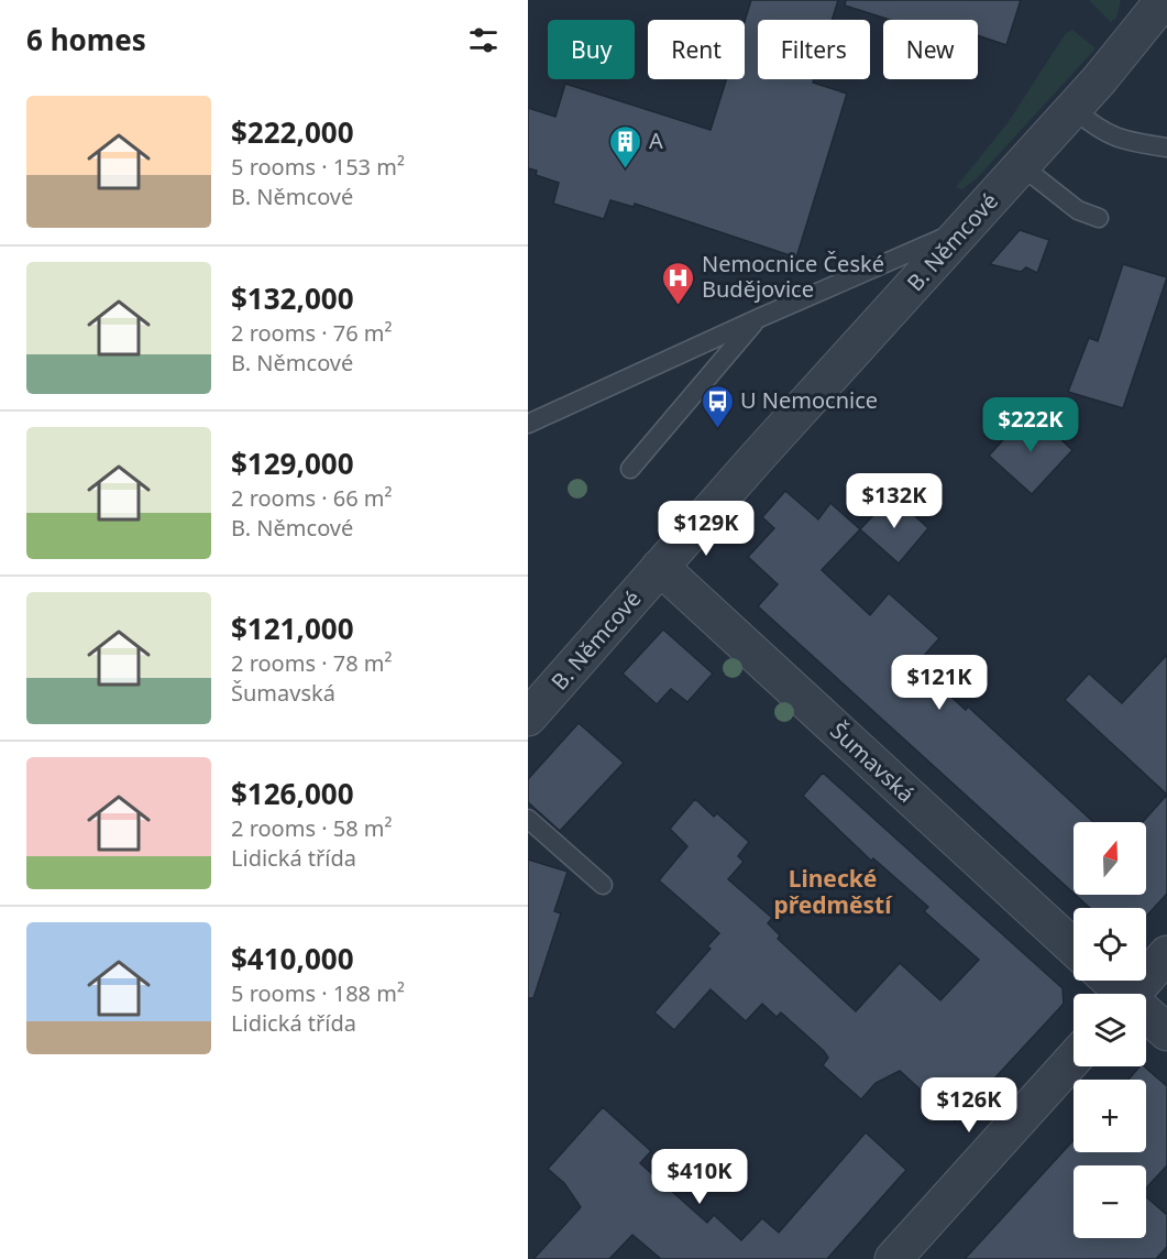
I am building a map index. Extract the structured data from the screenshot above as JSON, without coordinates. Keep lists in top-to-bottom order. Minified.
{"streets":{"street":["B. Němcové","Šumavská"]},"crossings":[["B. Němcové","Šumavská"]],"districts":["Linecké předměstí"],"places":{"building":["A"],"hospital":["Nemocnice České Budějovice"],"bus stop":["U Nemocnice"]},"north":"top","page":{"heading":"6 homes","chip":["Buy","Rent","Filters","New"],"list":[{"name":"$222,000","note":"5 rooms · 153 m² · B. Němcové"},{"name":"$132,000","note":"2 rooms · 76 m² · B. Němcové"},{"name":"$129,000","note":"2 rooms · 66 m² · B. Němcové"},{"name":"$121,000","note":"2 rooms · 78 m² · Šumavská"},{"name":"$126,000","note":"2 rooms · 58 m² · Lidická třída"},{"name":"$410,000","note":"5 rooms · 188 m² · Lidická třída"}],"price":["$222K","$132K","$129K","$121K","$126K","$410K"],"map_buttons":["+","−"]}}
